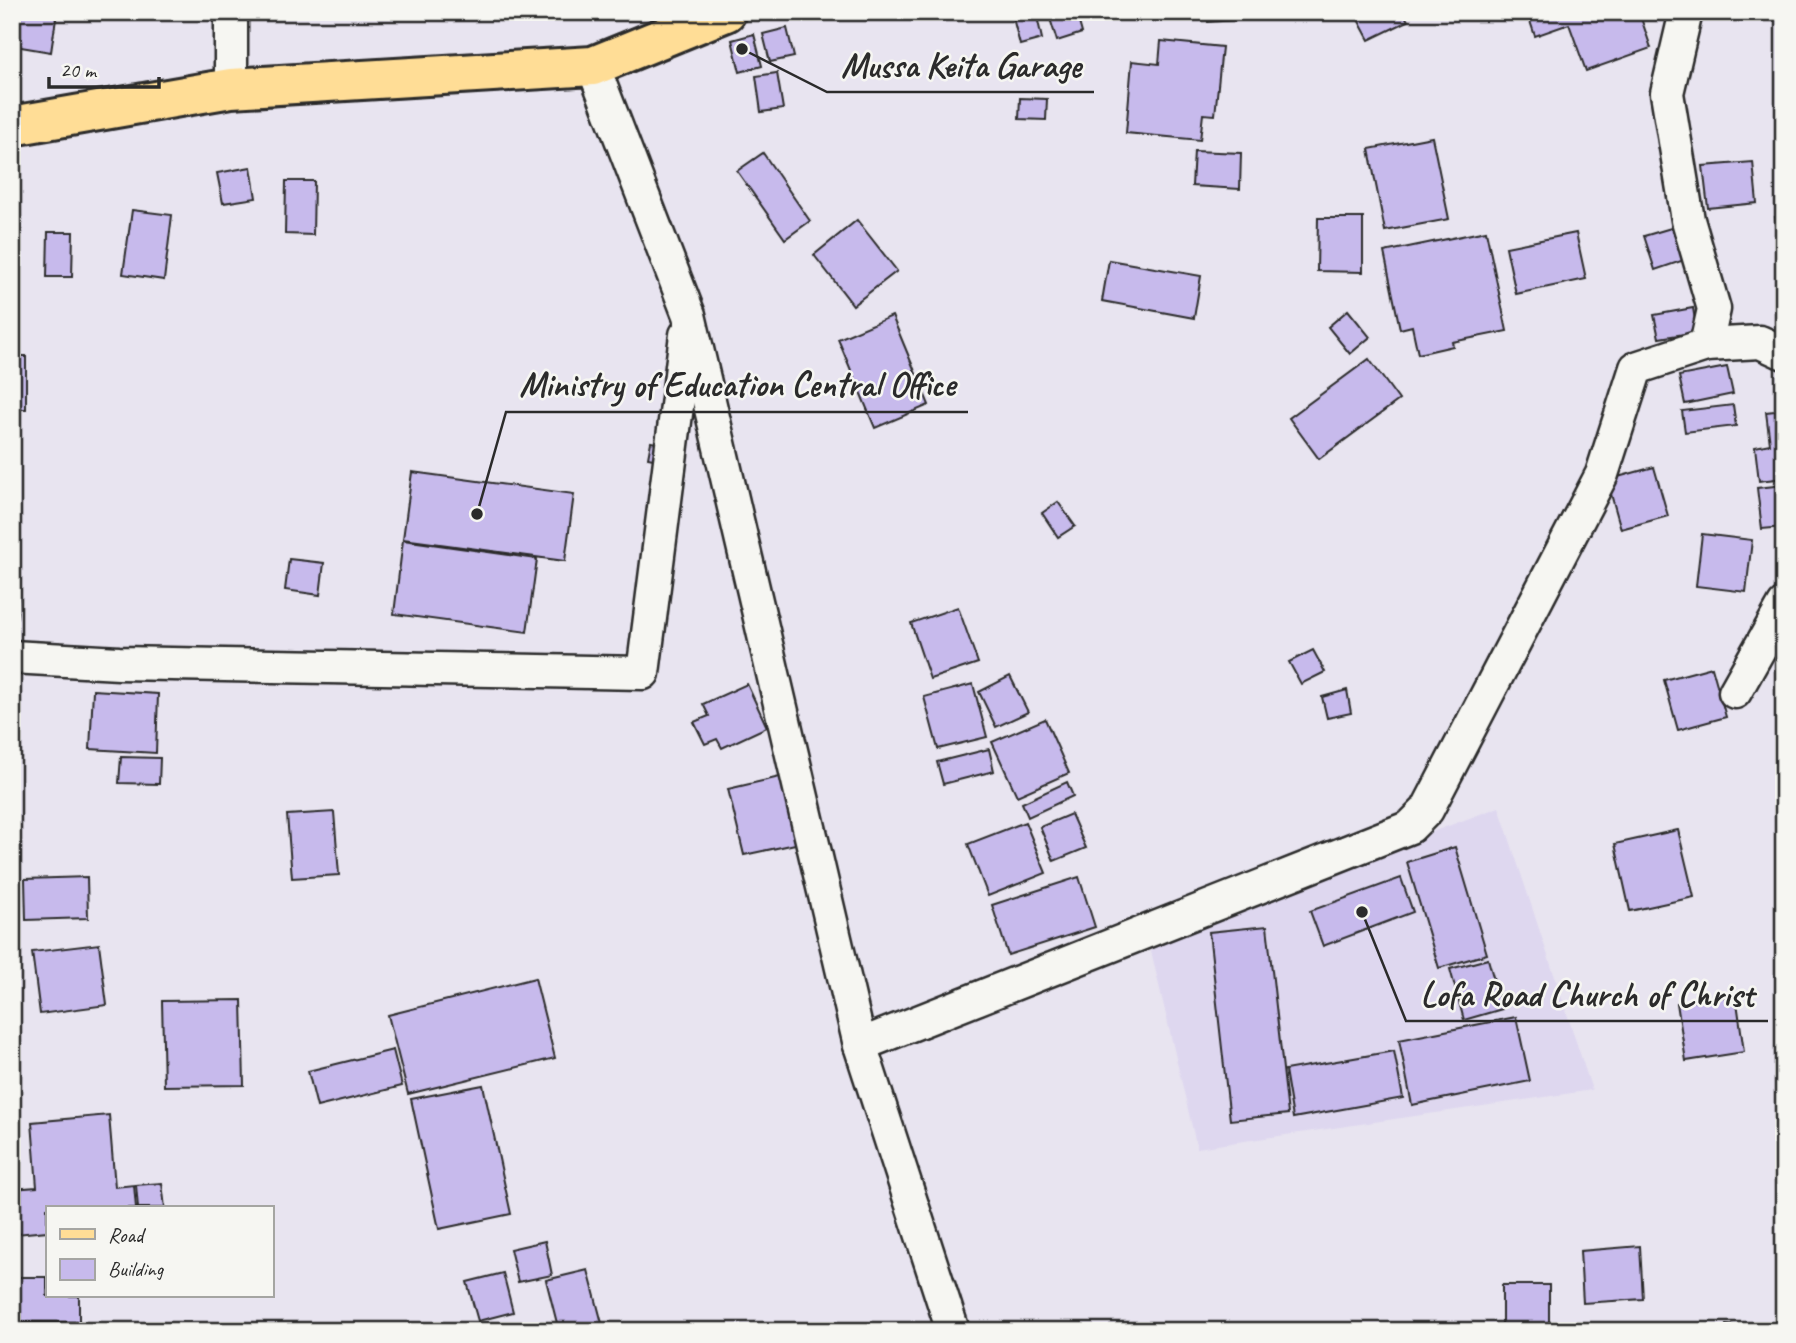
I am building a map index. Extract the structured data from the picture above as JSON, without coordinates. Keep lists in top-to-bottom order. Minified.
{"places":["Mussa Keita Garage","Ministry of Education Central Office","Lofa Road Church of Christ"],"legend":["Road","Building"],"scale_bar":"20 m"}
